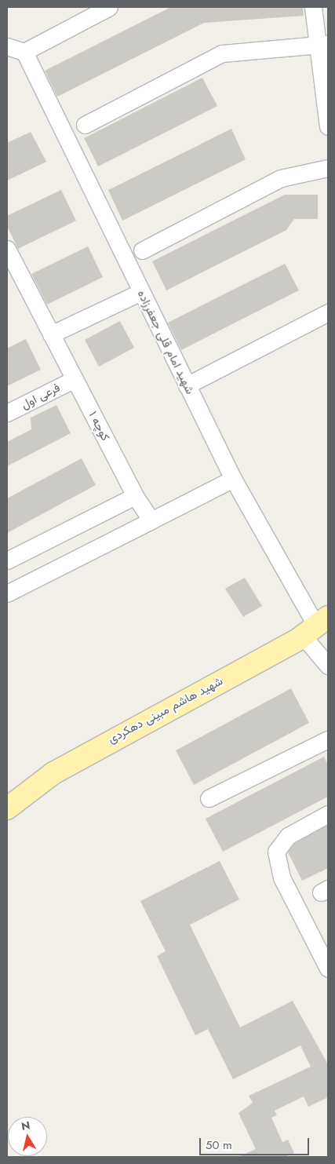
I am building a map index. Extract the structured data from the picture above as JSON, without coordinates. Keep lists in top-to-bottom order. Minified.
{"streets":{"main road":["شهید هاشم مبینی دهکردی"],"street":["شهید امام قلی جعفرزاده","فرعی اول","کوچه ۱"]},"crossings":[["شهید امام قلی جعفرزاده","شهید هاشم مبینی دهکردی"],["فرعی اول","کوچه ۱"]],"scale_bar":"50 m","north":"top"}
